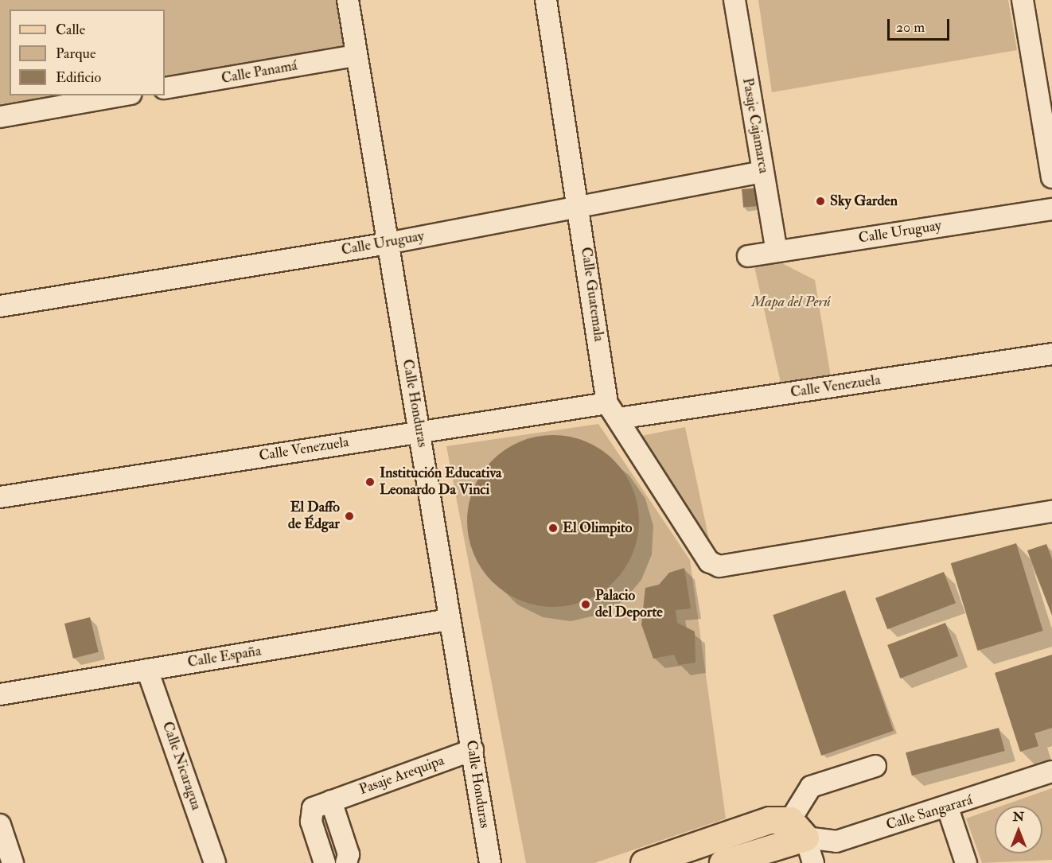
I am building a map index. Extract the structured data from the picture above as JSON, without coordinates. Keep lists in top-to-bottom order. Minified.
{"streets":{"street":["Calle Panamá","Pasaje Cajamarca","Calle Uruguay","Calle Guatemala","Calle Venezuela","Calle Honduras","Calle España","Calle Nicaragua","Pasaje Arequipa","Calle Sangarará"]},"crossings":[["Calle Panamá","Calle Honduras"],["Pasaje Cajamarca","Calle Uruguay"],["Calle Uruguay","Calle Guatemala"],["Calle Uruguay","Calle Honduras"],["Calle Guatemala","Calle Venezuela"],["Calle Venezuela","Calle Honduras"],["Calle Honduras","Calle España"],["Calle Honduras","Pasaje Arequipa"],["Calle España","Calle Nicaragua"]],"parks":["Mapa del Perú"],"places":["Sky Garden","Institución Educativa Leonardo Da Vinci","El Daffo de Édgar","El Olimpito","Palacio del Deporte"],"legend":["Calle","Parque","Edificio"],"scale_bar":"20 m","north":"top"}
